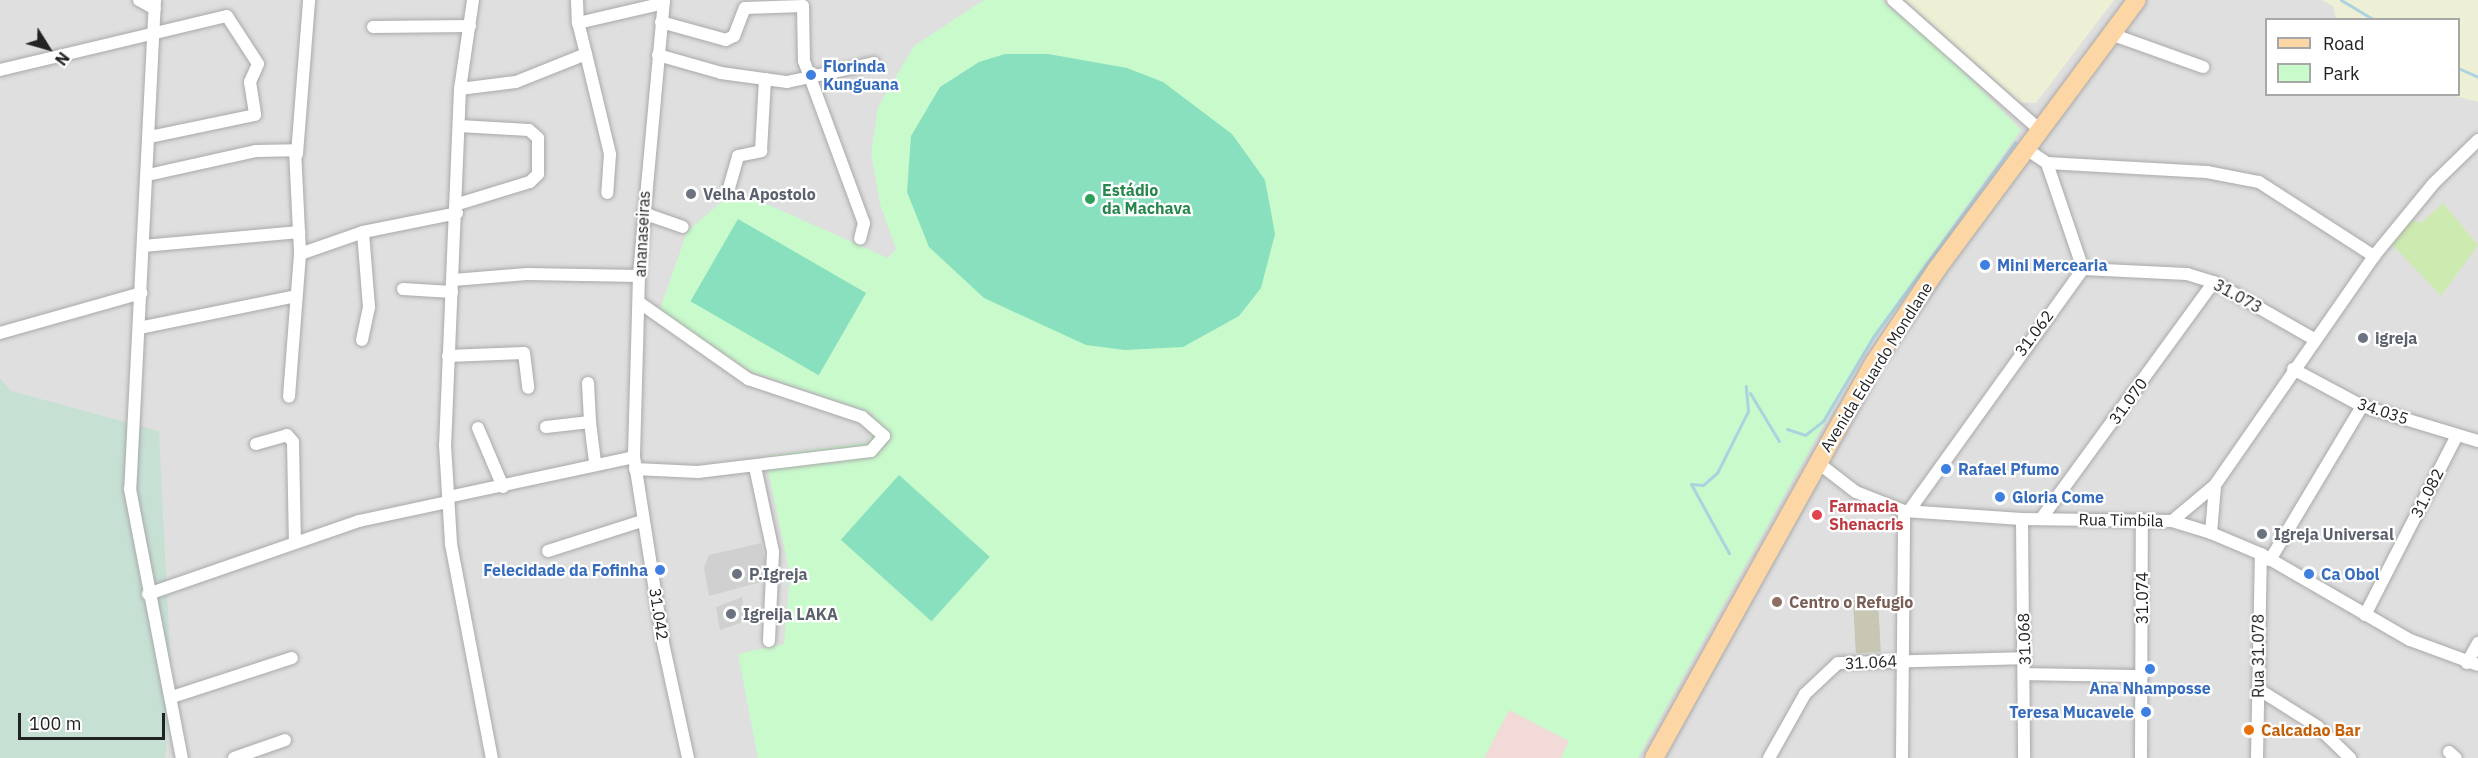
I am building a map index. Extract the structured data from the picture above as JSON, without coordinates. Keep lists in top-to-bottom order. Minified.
{"streets":{"main road":["Avenida Eduardo Mondlane"],"street":["ananaseiras","31.073","31.062","31.070","34.035","31.082","Rua Timbila","31.074","31.042","31.068","Rua 31.078","31.064"]},"crossings":[["ananaseiras","31.042"],["31.073","31.062"],["31.073","31.070"],["31.062","Rua Timbila"],["Avenida Eduardo Mondlane","Rua Timbila"],["31.070","Rua Timbila"],["34.035","31.082"],["31.082","Rua Timbila"],["Rua Timbila","31.074"],["Rua Timbila","31.068"],["Rua Timbila","Rua 31.078"],["31.068","31.064"]],"places":["Florinda Kunguana","Velha Apostolo","Estádio da Machava","Mini Mercearia","igreja","Rafael Pfumo","Gloria Come","Farmacia Shenacris","Igreja Universal","Felecidade da Fofinha","P.Igreja","Ca Obol","Centro o Refugio","Igreija LAKA","Ana Nhamposse","Teresa Mucavele","Calcadao Bar"],"legend":["Road","Park"],"scale_bar":"100 m","north":"bottom right"}
